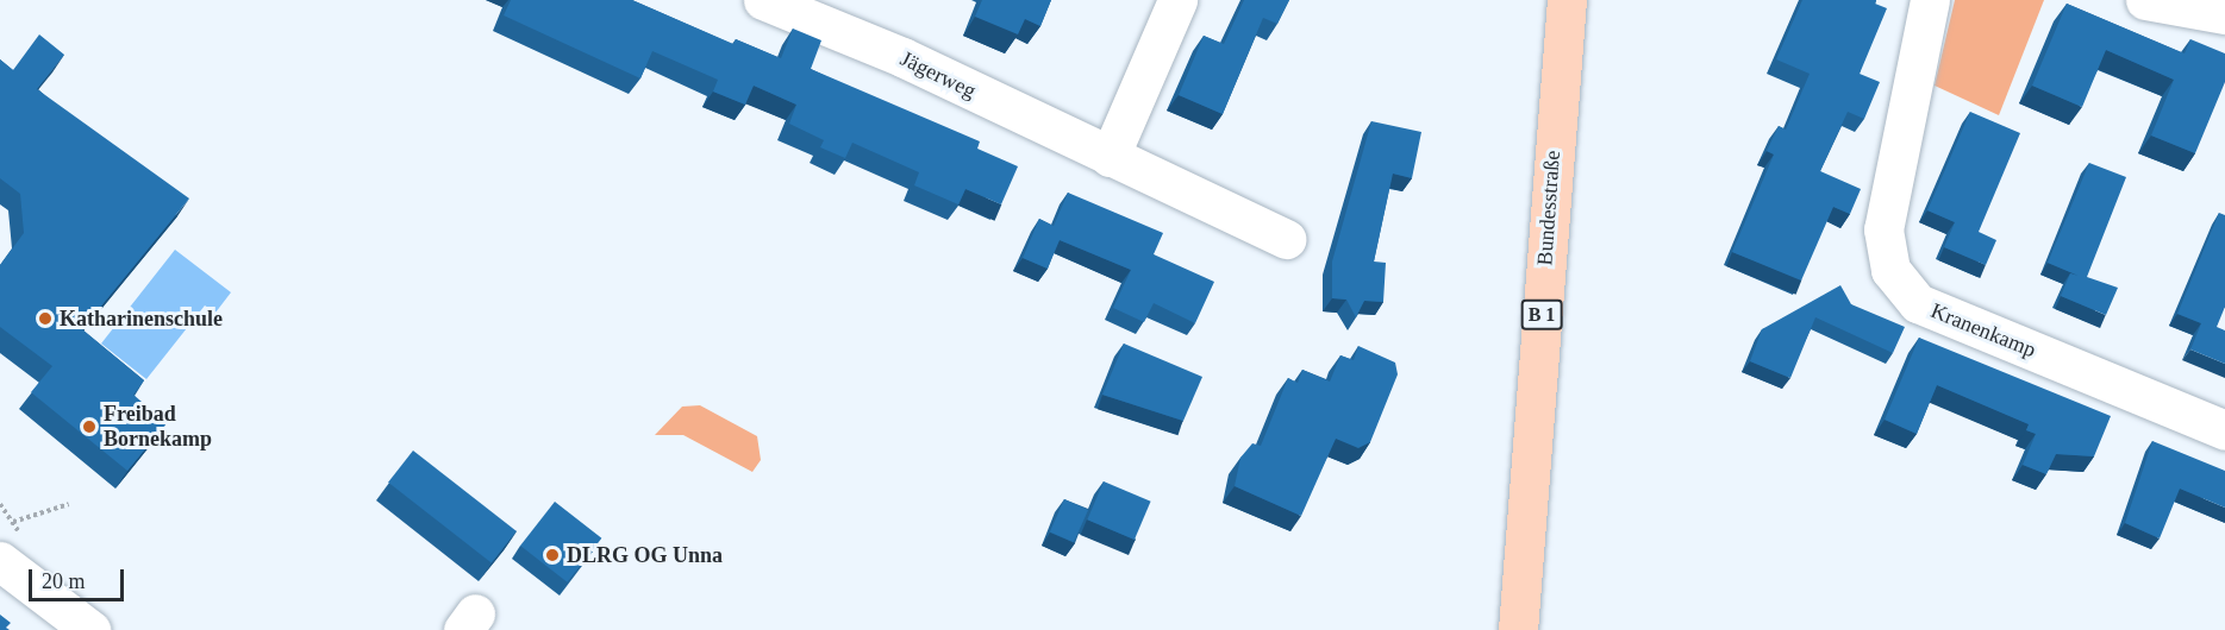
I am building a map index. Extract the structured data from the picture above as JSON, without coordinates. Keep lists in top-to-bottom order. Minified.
{"streets":{"main road":["Bundesstraße","B 1"],"street":["Jägerweg","Kranenkamp"]},"places":["Katharinenschule","Freibad Bornekamp","DLRG OG Unna"],"scale_bar":"20 m"}
